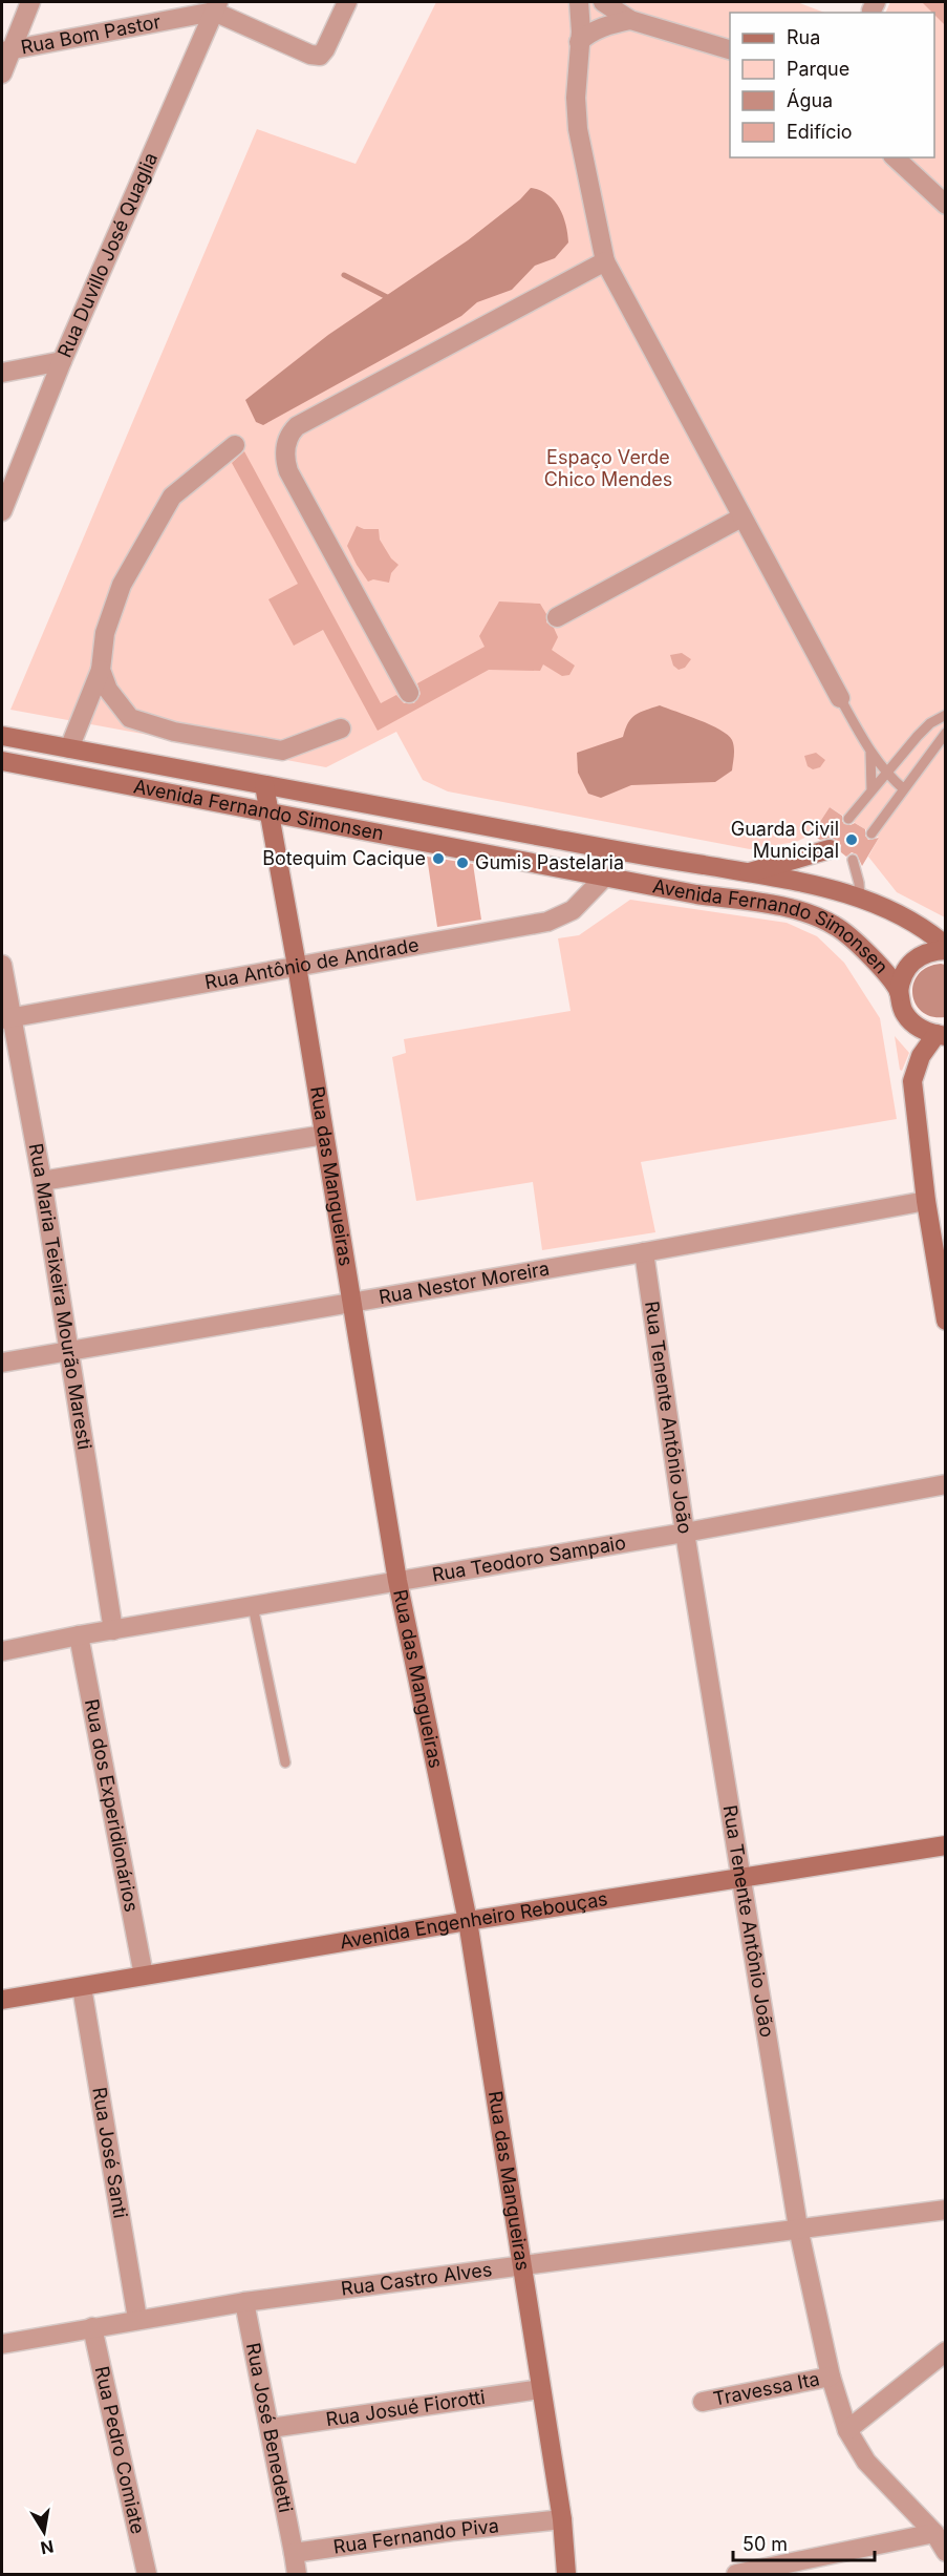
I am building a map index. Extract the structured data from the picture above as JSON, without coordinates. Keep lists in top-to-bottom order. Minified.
{"streets":{"street":["Rua Bom Pastor","Rua Duvillo José Quaglia","Avenida Fernando Simonsen","Rua Antônio de Andrade","Rua das Mangueiras","Rua Nestor Moreira","Rua Maria Teixeira Mourão Maresti","Rua Tenente Antônio João","Rua Teodoro Sampaio","Rua dos Experidionários","Avenida Engenheiro Rebouças","Rua José Santi","Rua Castro Alves","Travessa Ita","Rua Josué Fiorotti","Rua José Benedetti","Rua Pedro Comiate","Rua Fernando Piva"]},"crossings":[["Rua Bom Pastor","Rua Duvillo José Quaglia"],["Avenida Fernando Simonsen","Rua Antônio de Andrade"],["Avenida Fernando Simonsen","Rua das Mangueiras"],["Rua Antônio de Andrade","Rua das Mangueiras"],["Rua Antônio de Andrade","Rua Maria Teixeira Mourão Maresti"],["Rua das Mangueiras","Rua Nestor Moreira"],["Rua das Mangueiras","Rua Teodoro Sampaio"],["Rua das Mangueiras","Avenida Engenheiro Rebouças"],["Rua das Mangueiras","Rua Castro Alves"],["Rua das Mangueiras","Rua Josué Fiorotti"],["Rua das Mangueiras","Rua Fernando Piva"],["Rua Nestor Moreira","Rua Maria Teixeira Mourão Maresti"],["Rua Nestor Moreira","Rua Tenente Antônio João"],["Rua Maria Teixeira Mourão Maresti","Rua Teodoro Sampaio"],["Rua Tenente Antônio João","Rua Teodoro Sampaio"],["Rua Tenente Antônio João","Avenida Engenheiro Rebouças"],["Rua Tenente Antônio João","Rua Castro Alves"],["Rua Tenente Antônio João","Travessa Ita"],["Rua Teodoro Sampaio","Rua dos Experidionários"],["Rua dos Experidionários","Avenida Engenheiro Rebouças"],["Avenida Engenheiro Rebouças","Rua José Santi"],["Rua José Santi","Rua Castro Alves"],["Rua Castro Alves","Rua José Benedetti"],["Rua Castro Alves","Rua Pedro Comiate"],["Rua Josué Fiorotti","Rua José Benedetti"],["Rua José Benedetti","Rua Fernando Piva"]],"parks":["Espaço Verde Chico Mendes"],"places":["Guarda Civil Municipal","Botequim Cacique","Gumis Pastelaria"],"legend":["Rua","Parque","Água","Edifício"],"scale_bar":"50 m","north":"bottom"}
